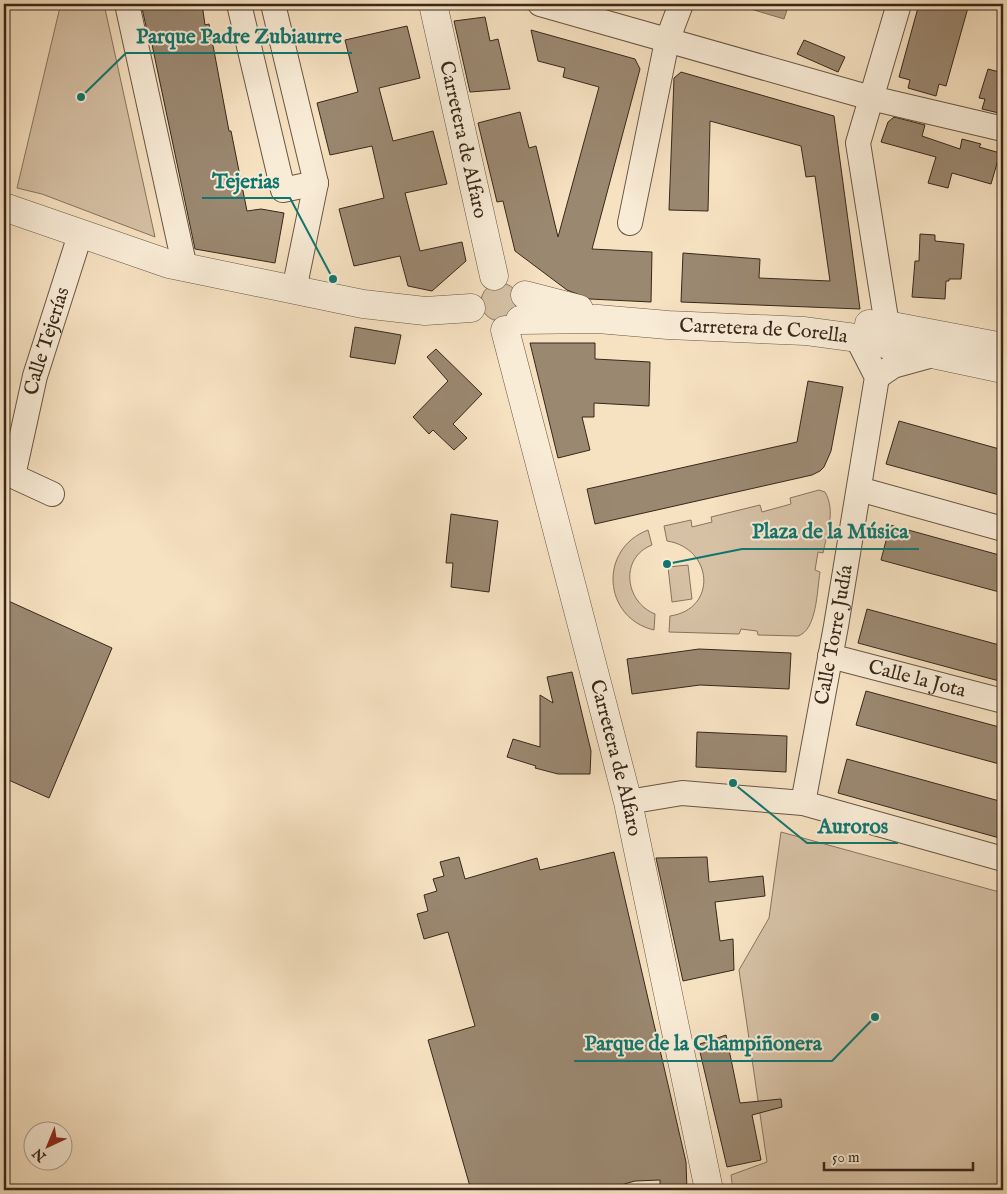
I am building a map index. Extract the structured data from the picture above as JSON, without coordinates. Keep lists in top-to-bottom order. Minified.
{"streets":{"street":["Carretera de Alfaro","Carretera de Corella","Calle Tejerías","Calle Torre Judía","Calle la Jota"]},"crossings":[["Carretera de Alfaro","Carretera de Corella"],["Calle Torre Judía","Calle la Jota"]],"places":["Parque Padre Zubiaurre","Tejerias","Plaza de la Música","Auroros","Parque de la Champiñonera"],"scale_bar":"50 m","north":"bottom left"}
